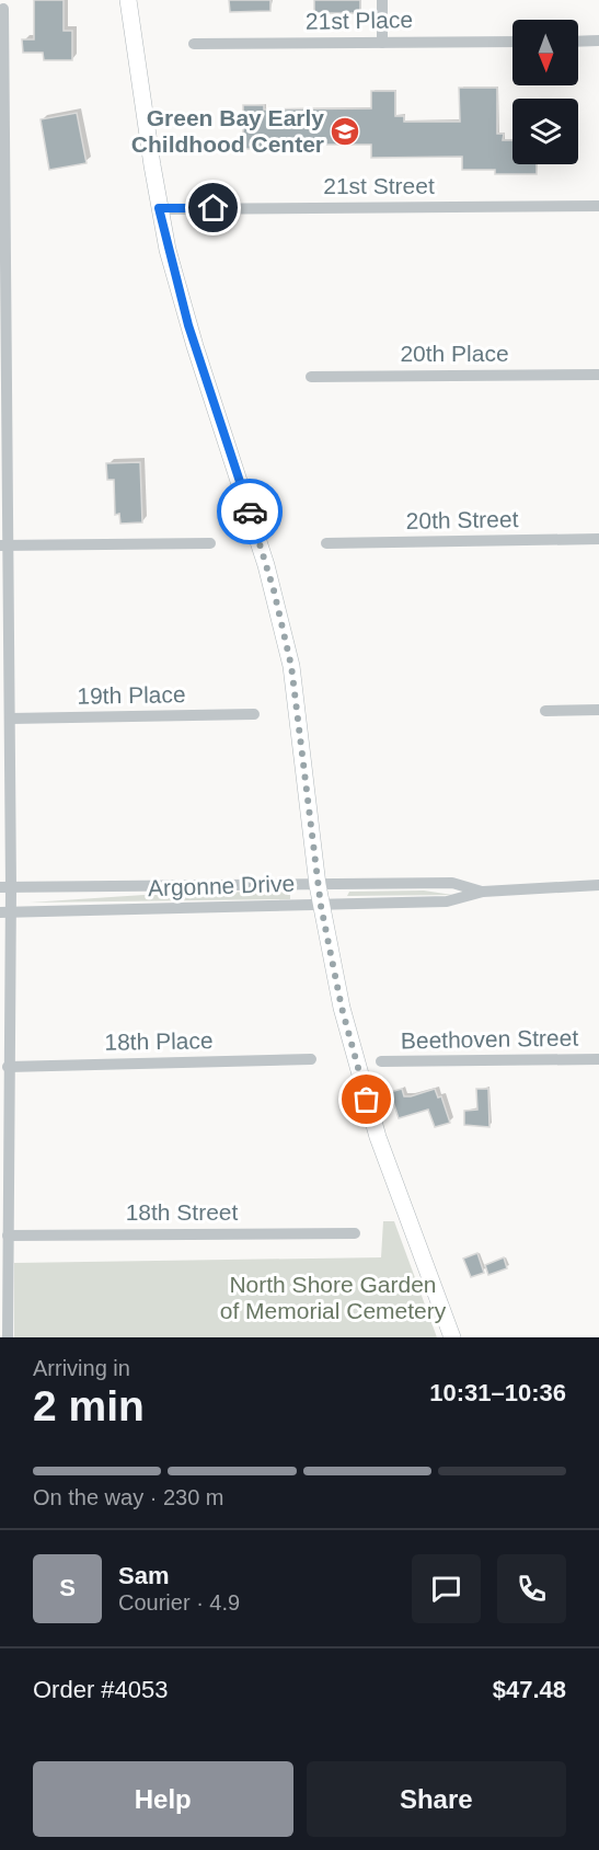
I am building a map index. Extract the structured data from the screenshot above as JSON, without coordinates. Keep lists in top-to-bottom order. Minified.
{"streets":{"street":["21st Place","21st Street","20th Place","20th Street","19th Place","Argonne Drive","Beethoven Street","18th Place","18th Street"]},"parks":["North Shore Garden of Memorial Cemetery"],"places":{"school or university":["Green Bay Early Childhood Center"]},"north":"bottom","page":{"heading":["2 min","Arriving in","10:31–10:36"],"panel":["Sam","Courier · 4.9","Order #4053","$47.48"],"bar":"On the way · 230 m","round":"S","buttons":["Help","Share"]}}
